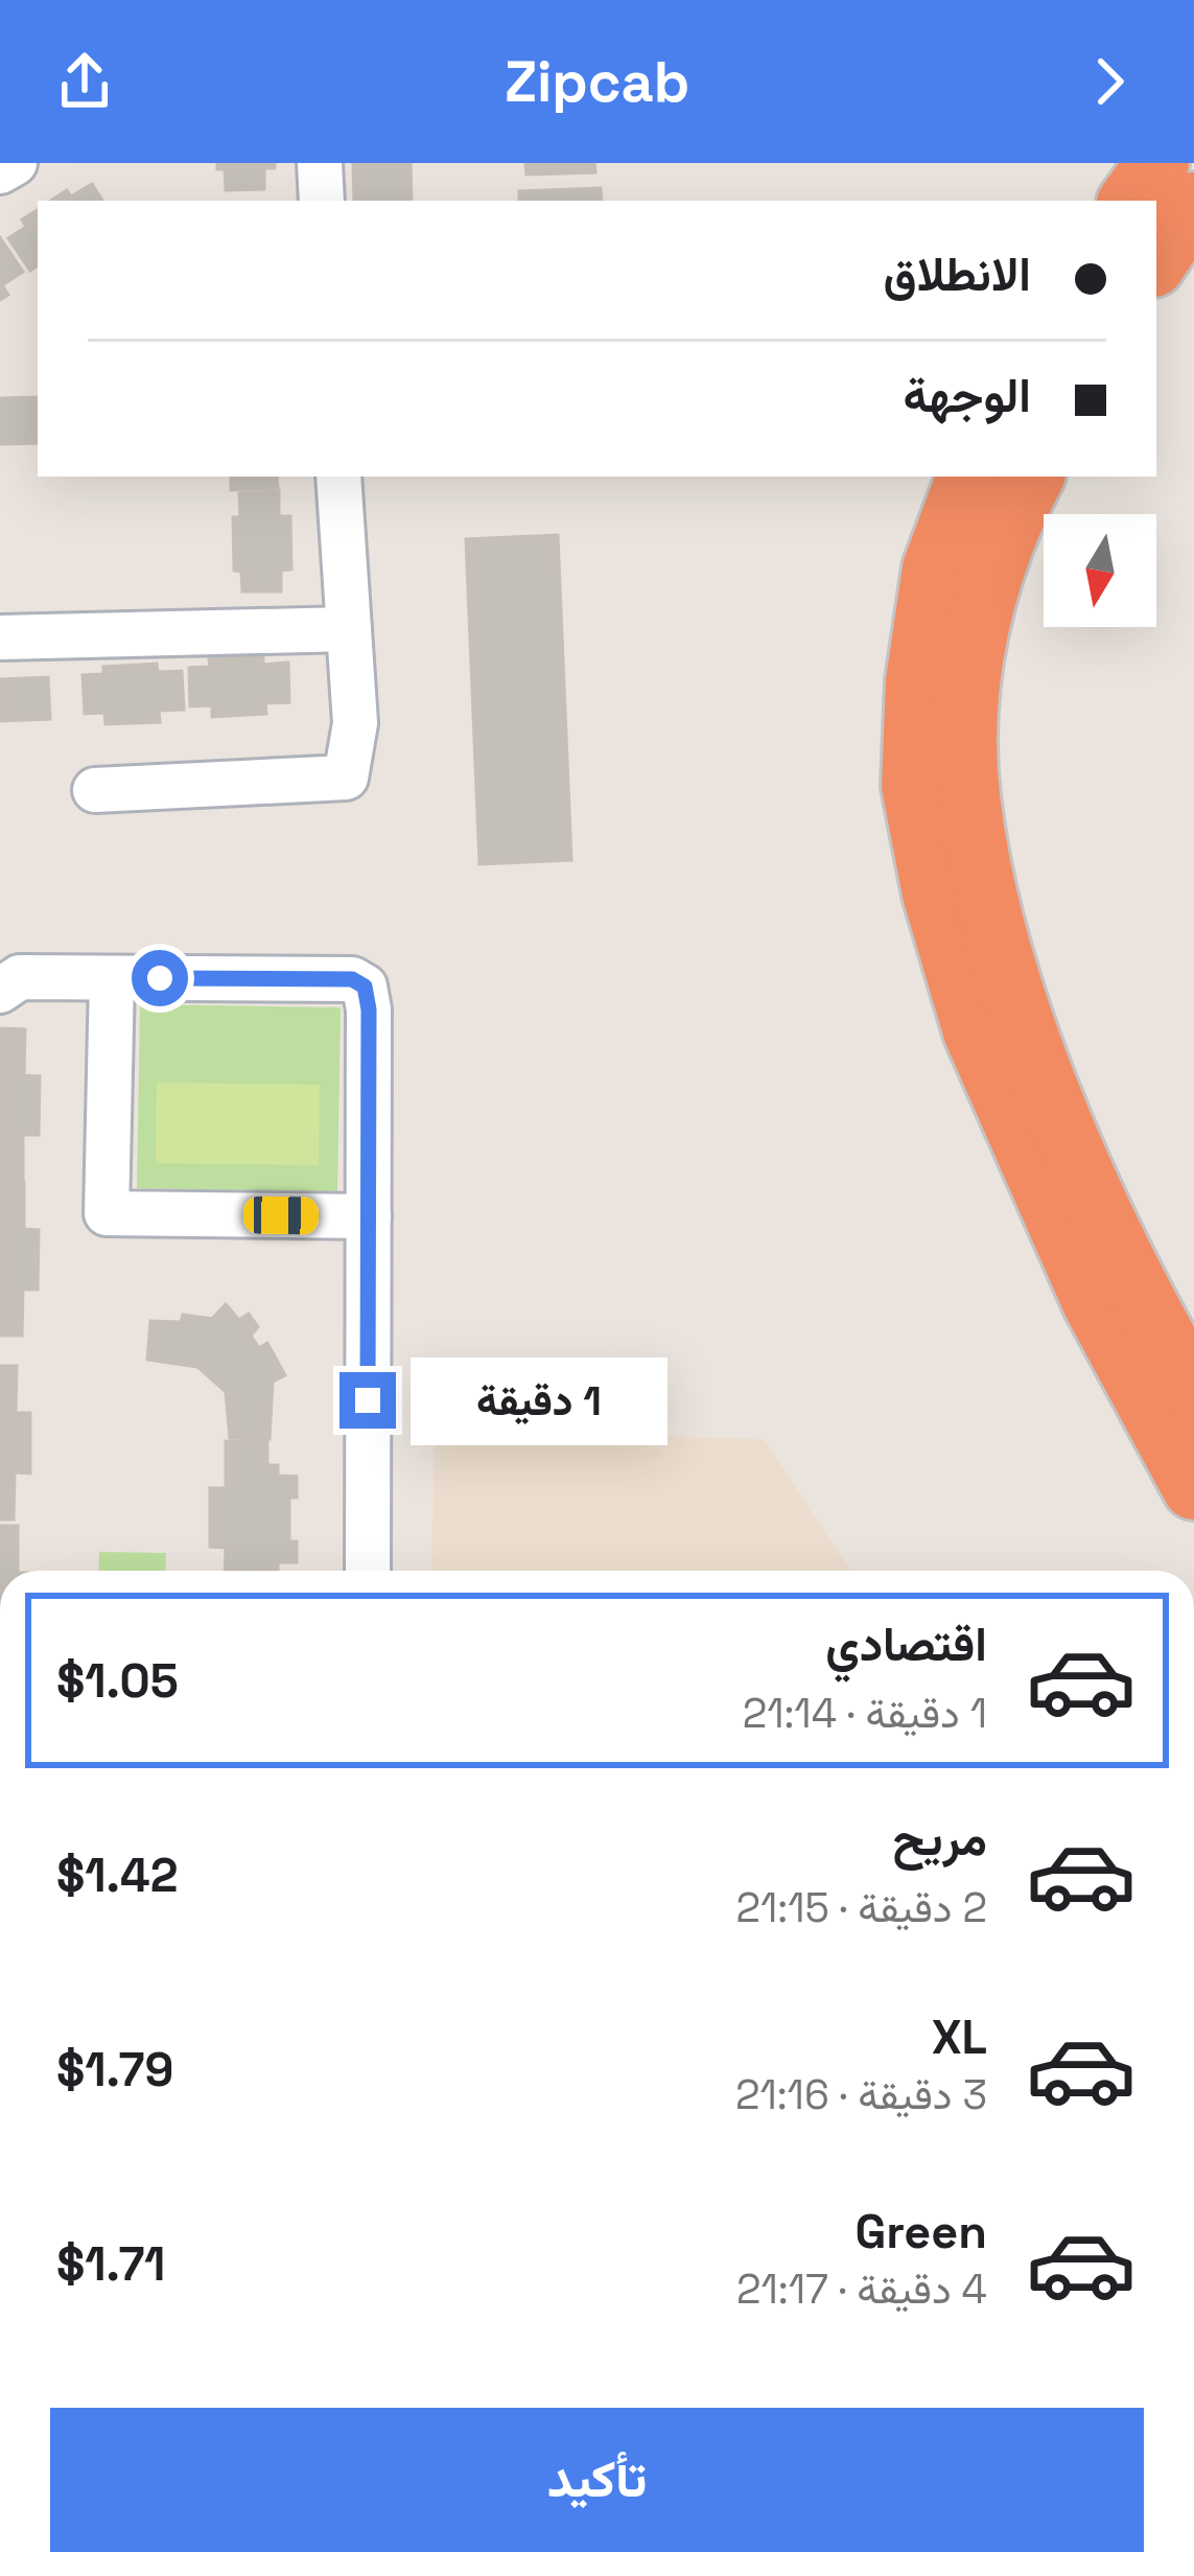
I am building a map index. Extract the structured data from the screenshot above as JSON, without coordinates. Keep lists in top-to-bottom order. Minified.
{"north":"bottom","page":{"header":"Zipcab","banner":["الانطلاق","الوجهة"],"bubble":"1 دقيقة","list":[{"name":"اقتصادي","note":"1 دقيقة · 21:14","value":"$1.05"},{"name":"مريح","note":"2 دقيقة · 21:15","value":"$1.42"},{"name":"XL","note":"3 دقيقة · 21:16","value":"$1.79"},{"name":"Green","note":"4 دقيقة · 21:17","value":"$1.71"}],"buttons":"تأكيد"}}
